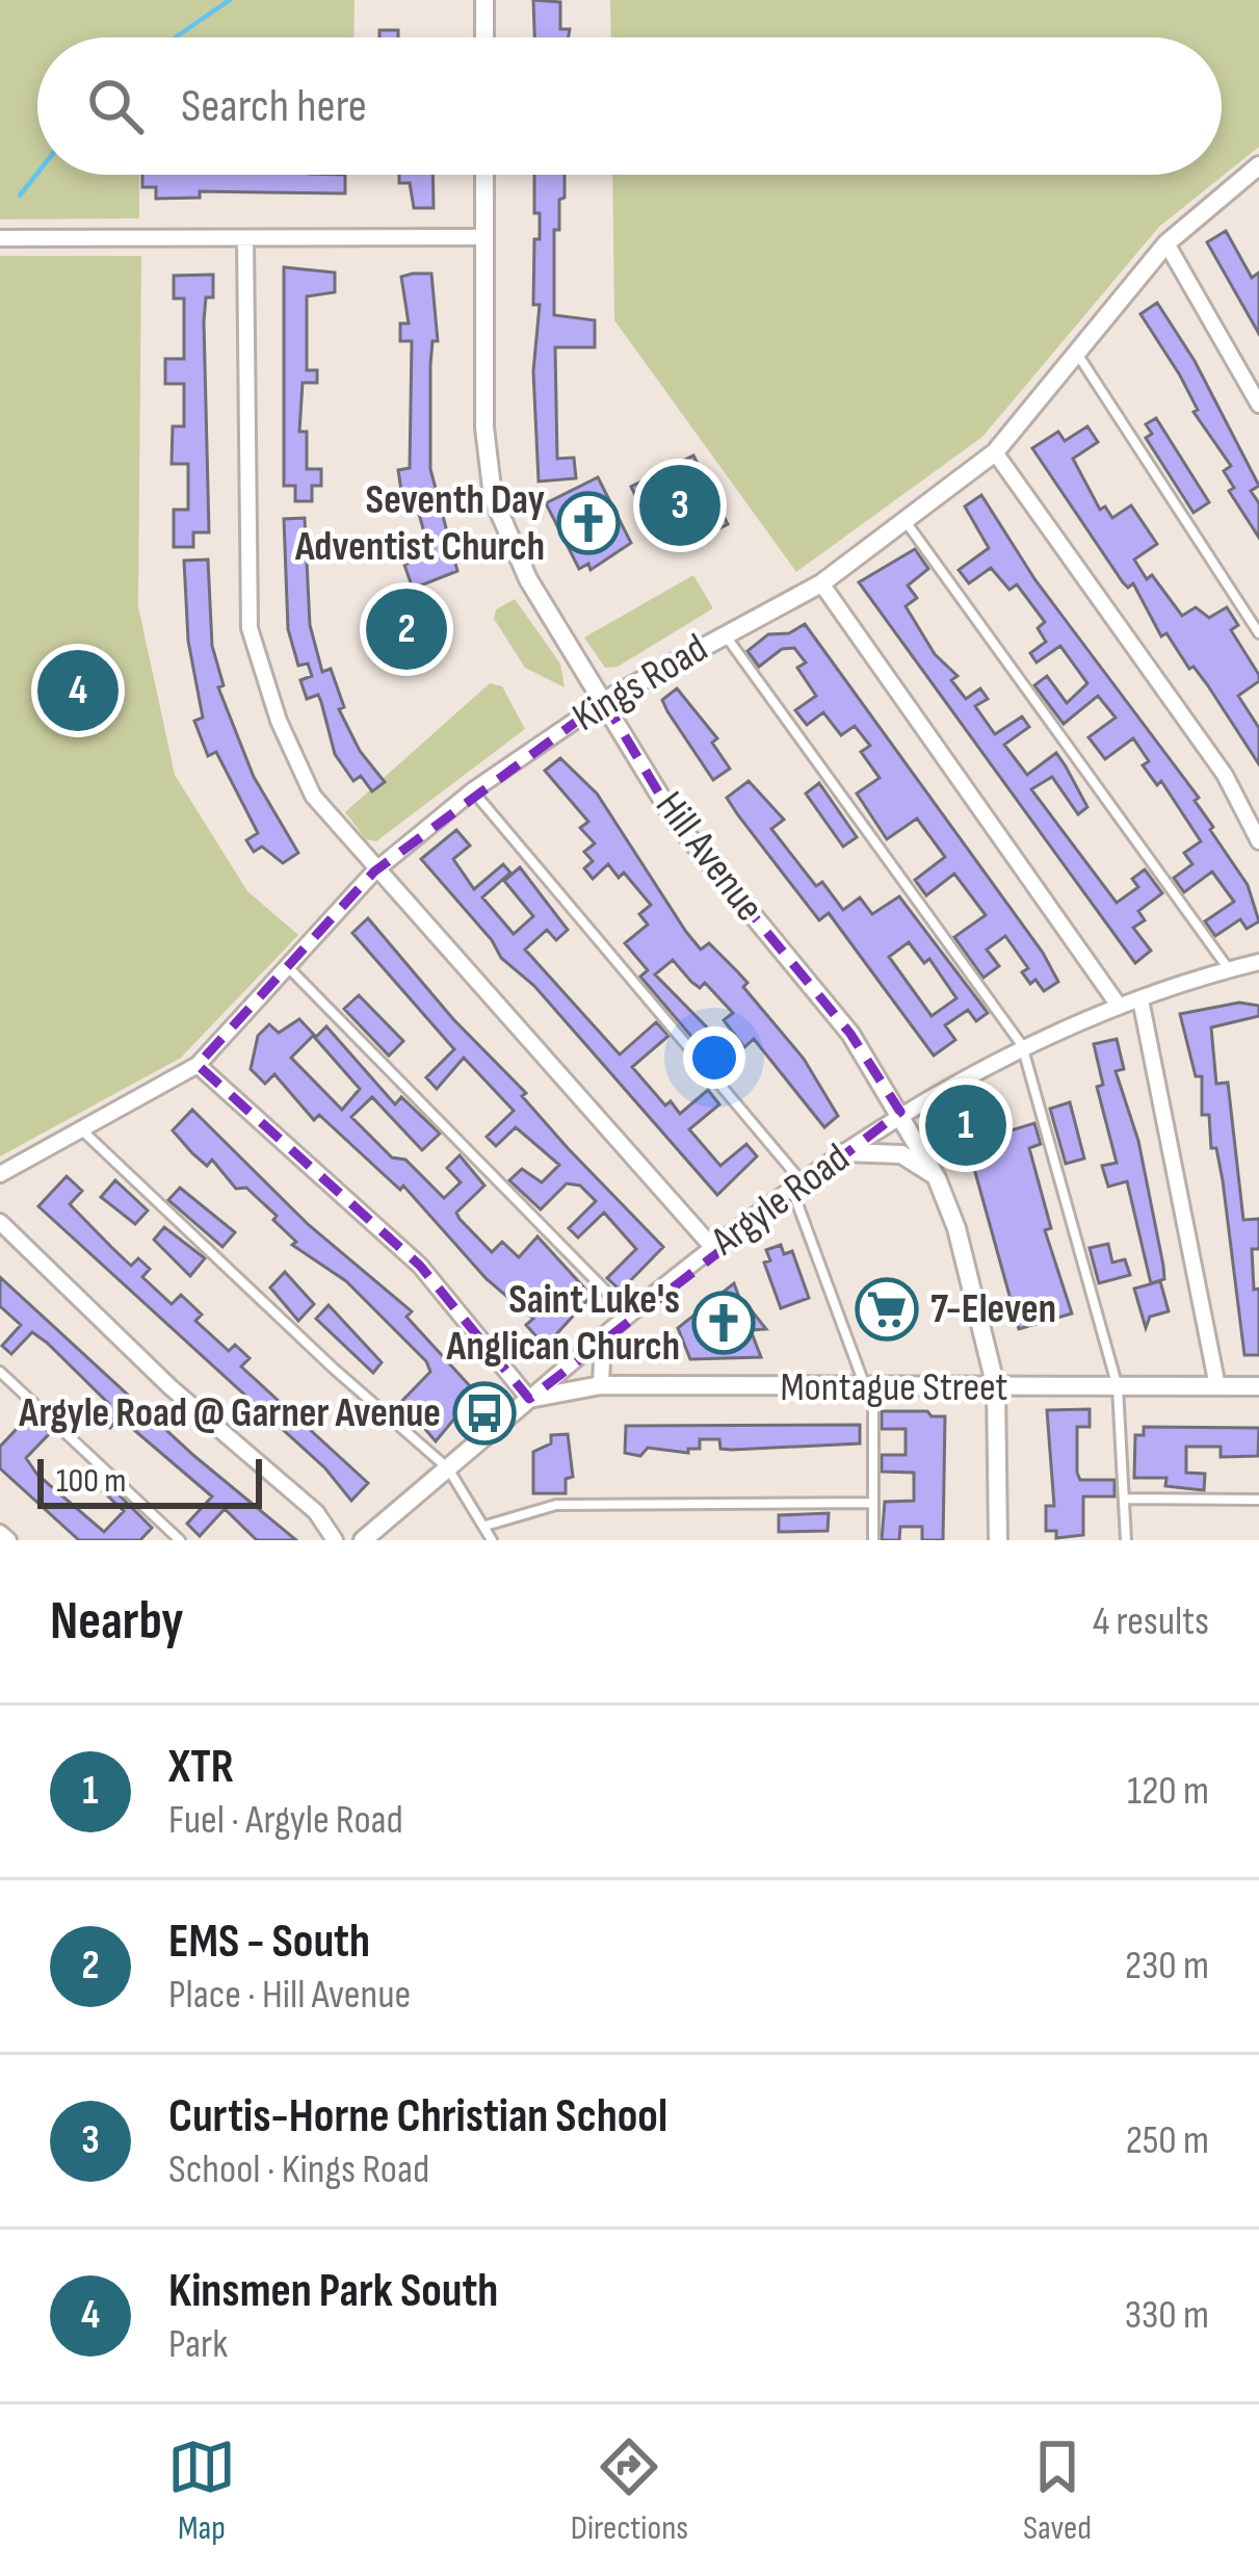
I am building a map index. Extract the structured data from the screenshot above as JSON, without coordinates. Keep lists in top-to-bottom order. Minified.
{"streets":{"street":["Kings Road","Hill Avenue","Argyle Road","Montague Street"]},"crossings":[["Kings Road","Hill Avenue"],["Hill Avenue","Argyle Road"],["Hill Avenue","Montague Street"],["Argyle Road","Montague Street"]],"places":{"church":["Seventh Day Adventist Church","Saint Luke's Anglican Church"],"supermarket":["7-Eleven"],"bus stop":["Argyle Road @ Garner Avenue"]},"scale_bar":"100 m","page":{"search":"Search here","pins":["3","2","4","1"],"scale":"100 m","heading":["Nearby","4 results"],"list":[{"mark":"1","name":"XTR","note":"Fuel · Argyle Road","value":"120 m"},{"mark":"2","name":"EMS - South","note":"Place · Hill Avenue","value":"230 m"},{"mark":"3","name":"Curtis-Horne Christian School","note":"School · Kings Road","value":"250 m"},{"mark":"4","name":"Kinsmen Park South","note":"Park","value":"330 m"}],"nav":["Map","Directions","Saved"]}}
